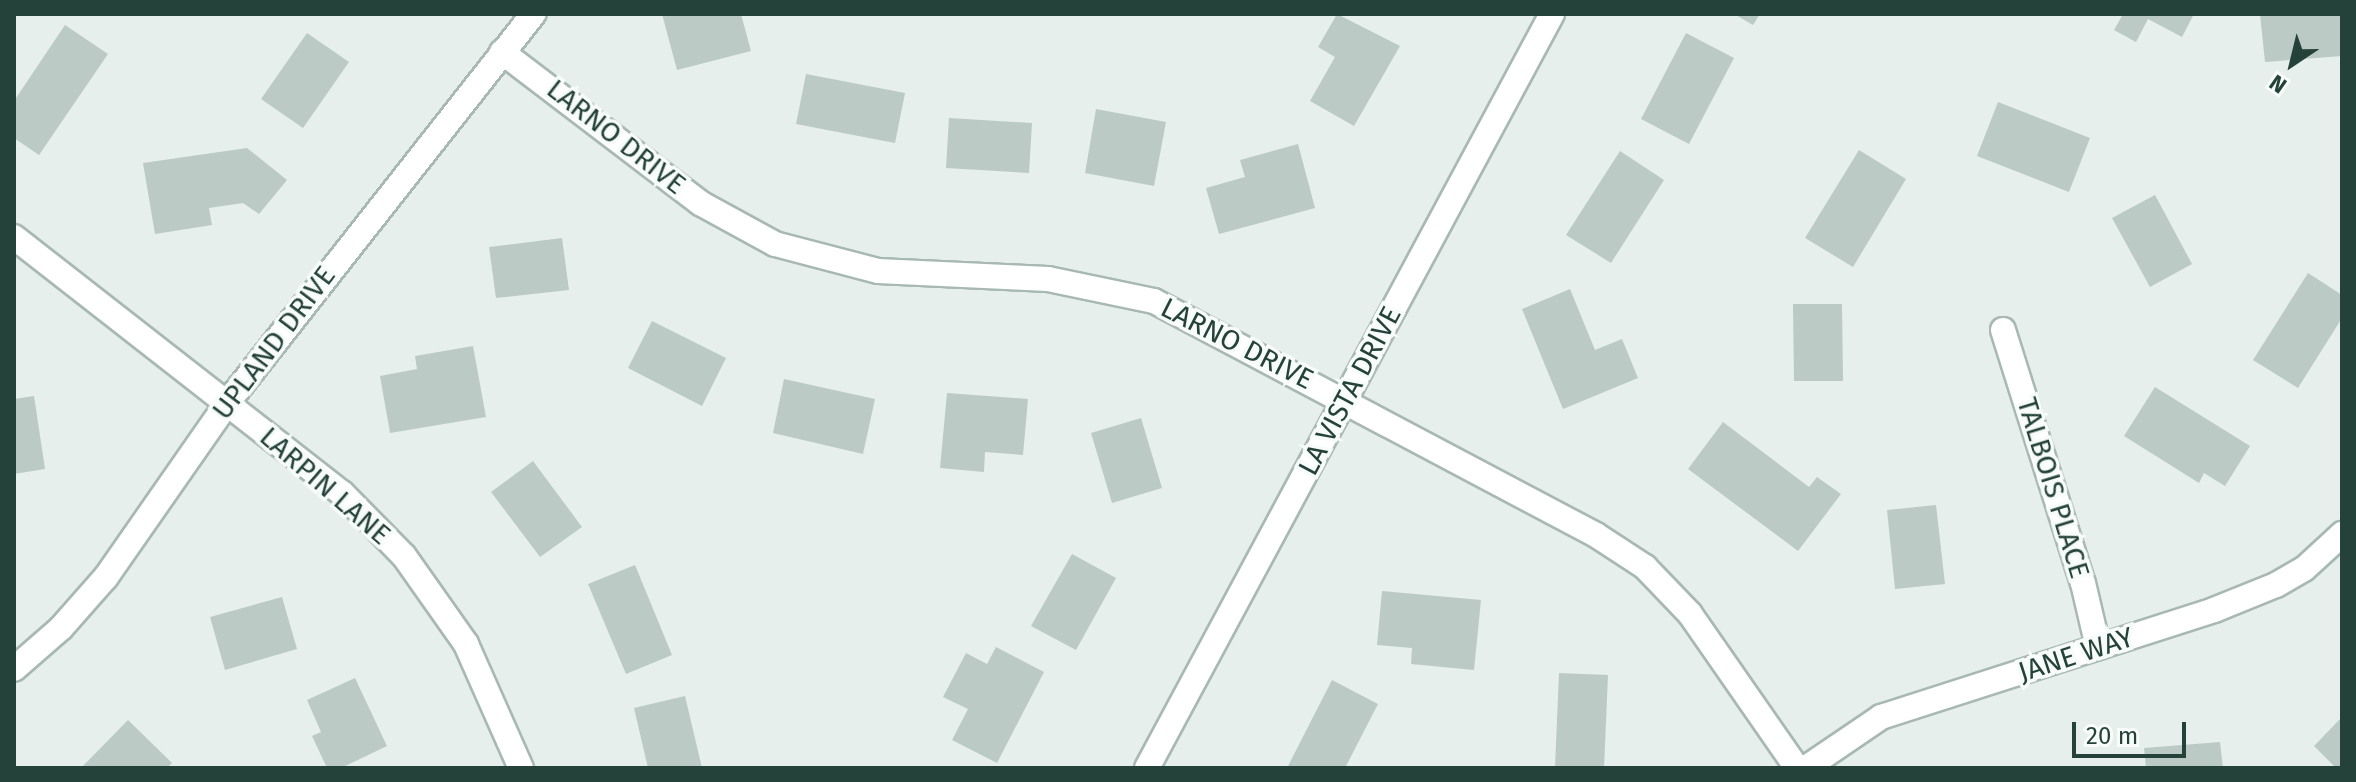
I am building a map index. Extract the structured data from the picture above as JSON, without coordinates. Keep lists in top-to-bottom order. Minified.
{"streets":{"street":["LARNO DRIVE","UPLAND DRIVE","LA VISTA DRIVE","LARPIN LANE","TALBOIS PLACE","JANE WAY"]},"crossings":[["LARNO DRIVE","UPLAND DRIVE"],["LARNO DRIVE","LA VISTA DRIVE"],["UPLAND DRIVE","LARPIN LANE"],["TALBOIS PLACE","JANE WAY"]],"scale_bar":"20 m","north":"bottom left"}
